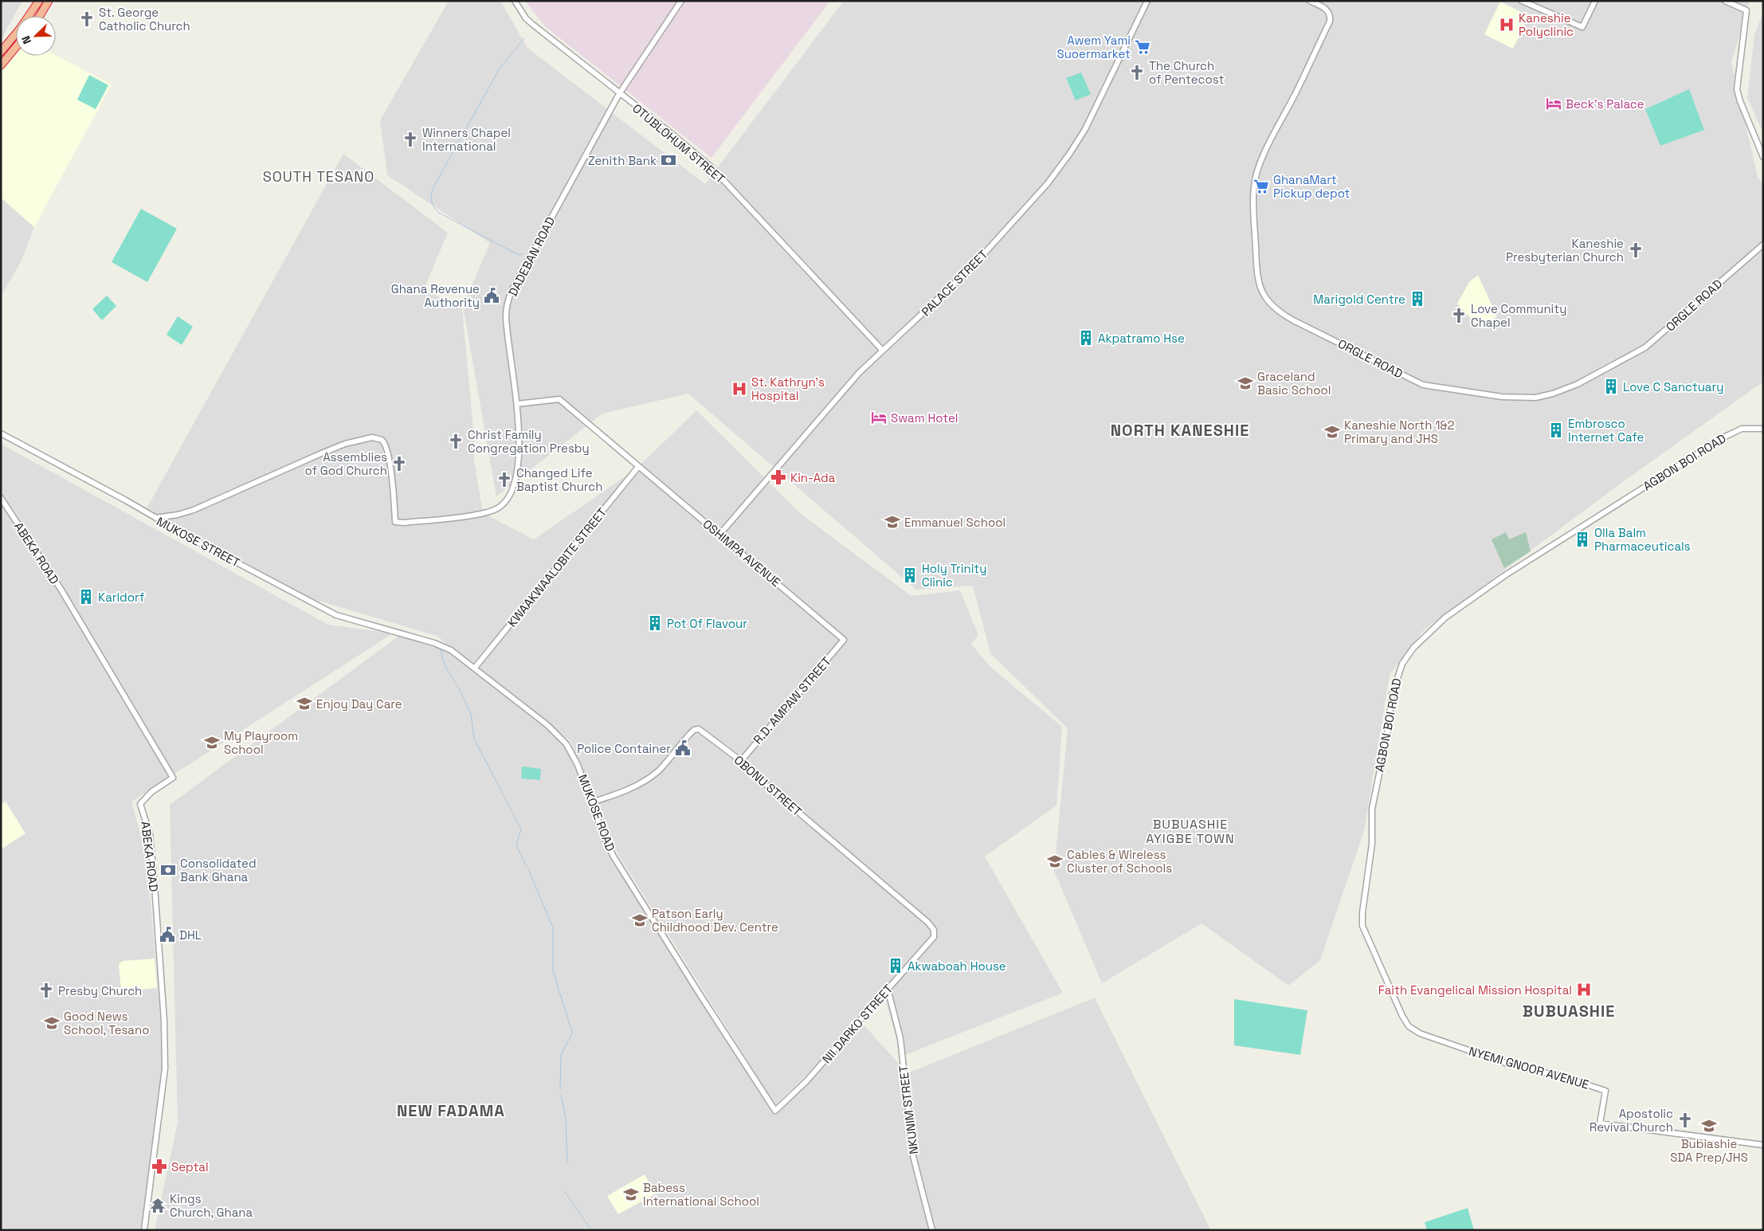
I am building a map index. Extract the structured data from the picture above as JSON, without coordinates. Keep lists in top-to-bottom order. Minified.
{"streets":{"street":["OTUBLOHUM STREET","DADEBAN ROAD","PALACE STREET","ORGLE ROAD","AGBON BOI ROAD","MUKOSE STREET","ABEKA ROAD","OSHIMPA AVENUE","KWAAKWAALOBITE STREET","R.D. AMPAW STREET","OBONU STREET","MUKOSE ROAD","NII DARKO STREET","NYEMI GNOOR AVENUE","NKUNIM STREET"]},"crossings":[["OTUBLOHUM STREET","DADEBAN ROAD"],["OTUBLOHUM STREET","PALACE STREET"],["DADEBAN ROAD","MUKOSE STREET"],["DADEBAN ROAD","OSHIMPA AVENUE"],["PALACE STREET","OSHIMPA AVENUE"],["AGBON BOI ROAD","NYEMI GNOOR AVENUE"],["MUKOSE STREET","MUKOSE ROAD"],["OSHIMPA AVENUE","KWAAKWAALOBITE STREET"],["OSHIMPA AVENUE","R.D. AMPAW STREET"],["KWAAKWAALOBITE STREET","MUKOSE ROAD"],["R.D. AMPAW STREET","OBONU STREET"],["OBONU STREET","MUKOSE ROAD"],["OBONU STREET","NII DARKO STREET"],["MUKOSE ROAD","NII DARKO STREET"],["NII DARKO STREET","NKUNIM STREET"]],"districts":["SOUTH TESANO","NORTH KANESHIE","BUBUASHIE AYIGBE TOWN","BUBUASHIE","NEW FADAMA"],"places":{"church":["St. George Catholic Church","The Church of Pentecost","Winners Chapel International","Kaneshie Presbyterian Church","Love Community Chapel","Christ Family Congregation Presby","Assemblies of God Church","Changed Life Baptist Church","Presby Church","Apostolic Revival Church"],"hospital":["Kaneshie Polyclinic","St. Kathryn's Hospital","Faith Evangelical Mission Hospital"],"supermarket":["Awem Yami Suoermarket","GhanaMart Pickup depot"],"hotel":["Beck's Palace","Swam Hotel"],"bank":["Zenith Bank","Consolidated Bank Ghana"],"public building":["Ghana Revenue Authority","Police Container","DHL"],"building":["Marigold Centre","Akpatramo Hse","Love C Sanctuary","Embrosco Internet Cafe","Olla Balm Pharmaceuticals","Holy Trinity Clinic","Karldorf","Pot Of Flavour","Akwaboah House"],"school or university":["Graceland Basic School","Kaneshie North 1&2 Primary and JHS","Emmanuel School","Enjoy Day Care","My Playroom School","Cables & Wireless Cluster of Schools","Patson Early Childhood Dev. Centre","Good News School, Tesano","Bubiashie SDA Prep/JHS","Babess International School"],"pharmacy":["Kin-Ada","Septal"],"temple":["Kings Church, Ghana"]},"north":"bottom left"}
